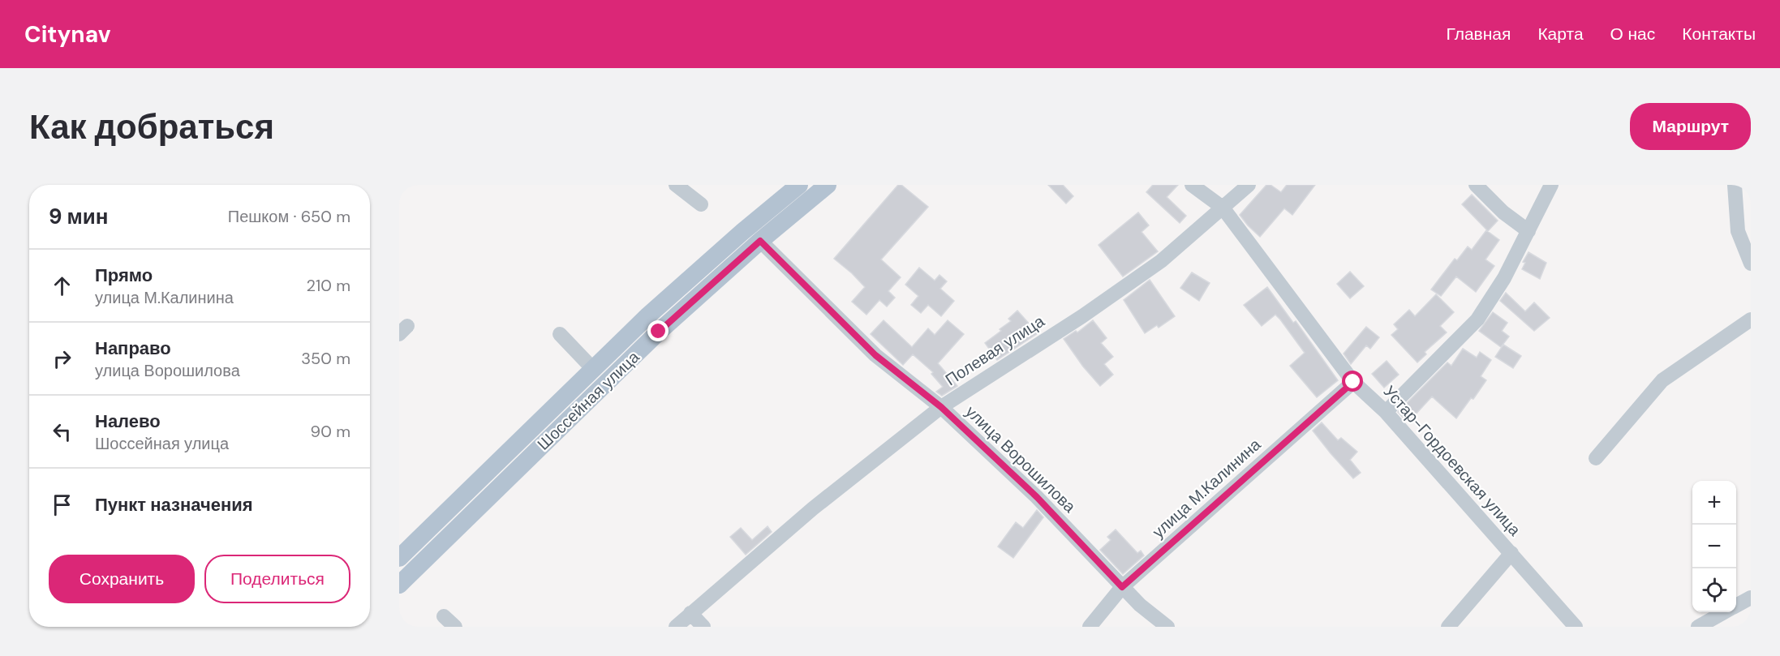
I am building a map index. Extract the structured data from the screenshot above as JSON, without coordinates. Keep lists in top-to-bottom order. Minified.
{"streets":{"main road":["Шоссейная улица"],"street":["Полевая улица","улица Ворошилова","Устар-Гордоевская улица","улица М.Калинина"]},"crossings":[["Полевая улица","улица Ворошилова"],["Полевая улица","Устар-Гордоевская улица"],["Шоссейная улица","улица Ворошилова"],["улица Ворошилова","улица М.Калинина"],["Устар-Гордоевская улица","улица М.Калинина"]],"page":{"header":"Citynav","nav":["Главная","Карта","О нас","Контакты"],"buttons":["Маршрут",["Сохранить","Поделиться"]],"title":"Как добраться","heading":["9 мин","Пешком · 650 m"],"list":[["Прямо","улица М.Калинина","210 m"],["Направо","улица Ворошилова","350 m"],["Налево","Шоссейная улица","90 m"],"Пункт назначения"],"map_buttons":["+","−"]}}
